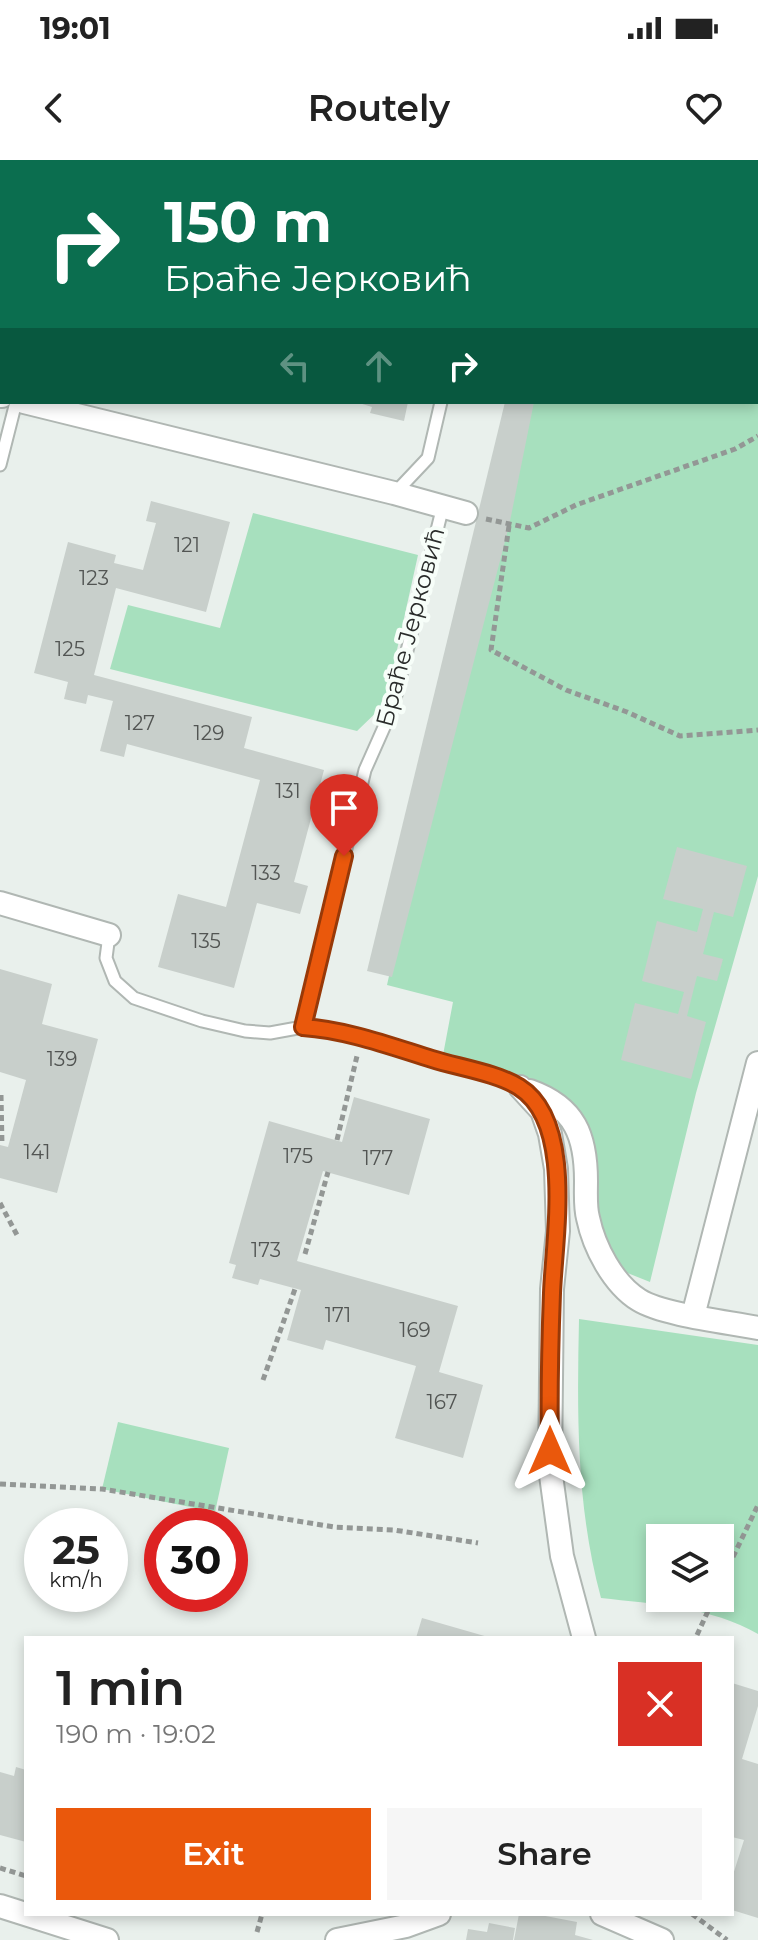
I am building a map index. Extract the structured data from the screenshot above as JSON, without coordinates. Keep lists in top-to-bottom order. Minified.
{"streets":{"street":["Браће Јерковић"]},"house_numbers":["121","123","125","127","129","131","133","135","139","141","175","177","173","171","169","167"],"page":{"status":"19:01","header":"Routely","turn":["150 m","Браће Јерковић"],"speed":"25 km/h","limit":"30","heading":["1 min","190 m · 19:02"],"buttons":["Exit","Share"]}}
